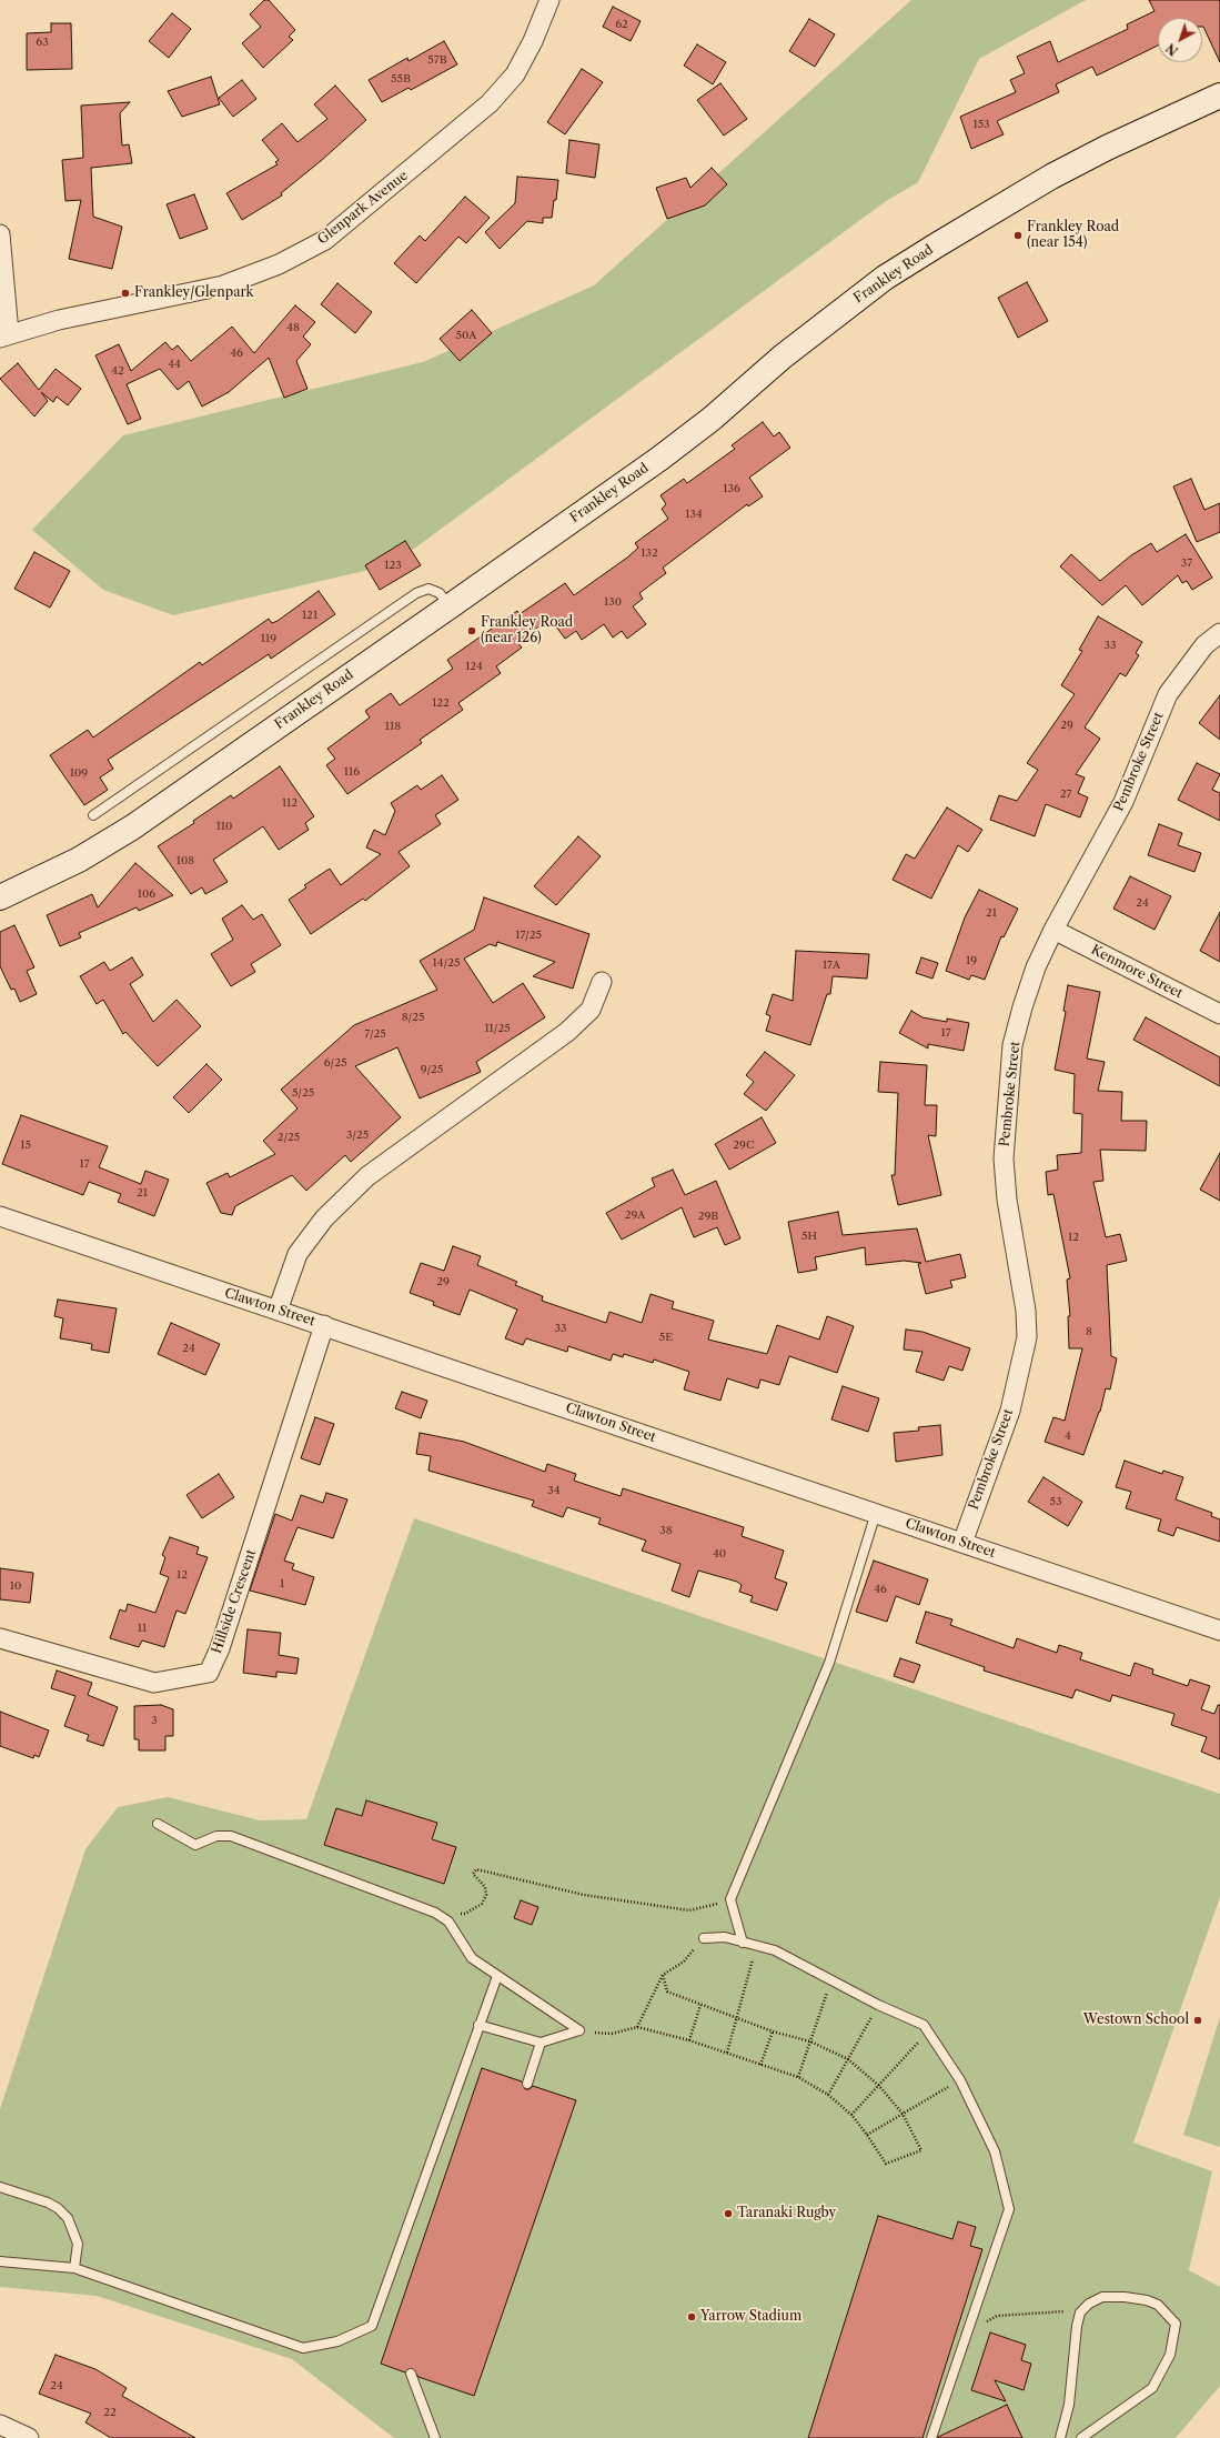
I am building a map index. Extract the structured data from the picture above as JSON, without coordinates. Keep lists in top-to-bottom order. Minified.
{"streets":{"street":["Glenpark Avenue","Frankley Road","Pembroke Street","Kenmore Street","Clawton Street","Hillside Crescent"]},"crossings":[["Pembroke Street","Kenmore Street"],["Pembroke Street","Clawton Street"],["Clawton Street","Hillside Crescent"]],"places":["Frankley Road (near 154)","Frankley/Glenpark","Frankley Road (near 126)","Westown School","Taranaki Rugby","Yarrow Stadium"],"house_numbers":["62","63","57B","55B","153","48","50A","46","44","42","136","134","132","37","123","130","121","119","33","124","122","29","118","116","109","27","112","110","108","106","24","21","17/25","19","14/25","17A","8/25","11/25","17","7/25","6/25","9/25","5/25","3/25","2/25","15","29C","17","21","29A","29B","5H","12","29","33","8","5E","24","4","34","53","38","40","12","1","10","46","11","3","24","22"],"north":"bottom left"}
